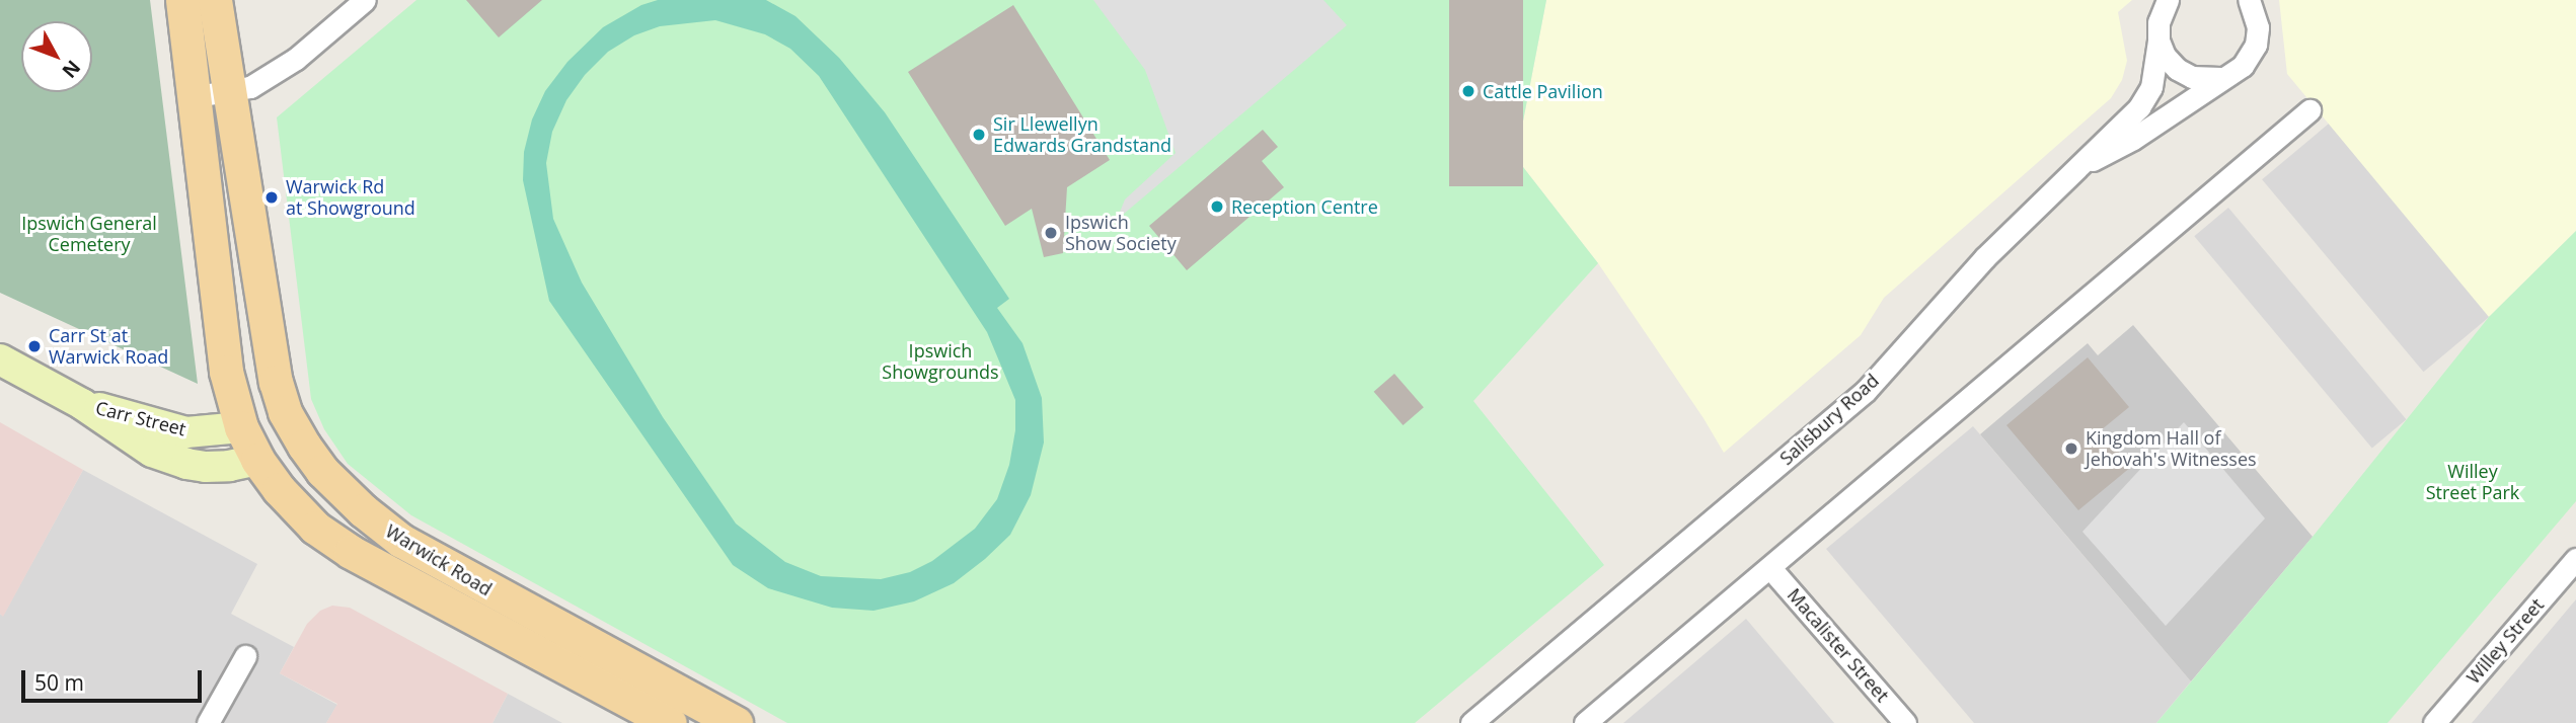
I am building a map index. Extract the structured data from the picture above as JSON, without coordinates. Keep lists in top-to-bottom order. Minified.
{"streets":{"main road":["Carr Street","Warwick Road"],"street":["Salisbury Road","Willey Street","Macalister Street"]},"crossings":[["Carr Street","Warwick Road"]],"parks":["Ipswich General Cemetery","Ipswich Showgrounds","Willey Street Park"],"places":["Cattle Pavilion","Sir Llewellyn Edwards Grandstand","Warwick Rd at Showground","Reception Centre","Ipswich Show Society","Carr St at Warwick Road","Kingdom Hall of Jehovah's Witnesses"],"scale_bar":"50 m","north":"bottom right"}
